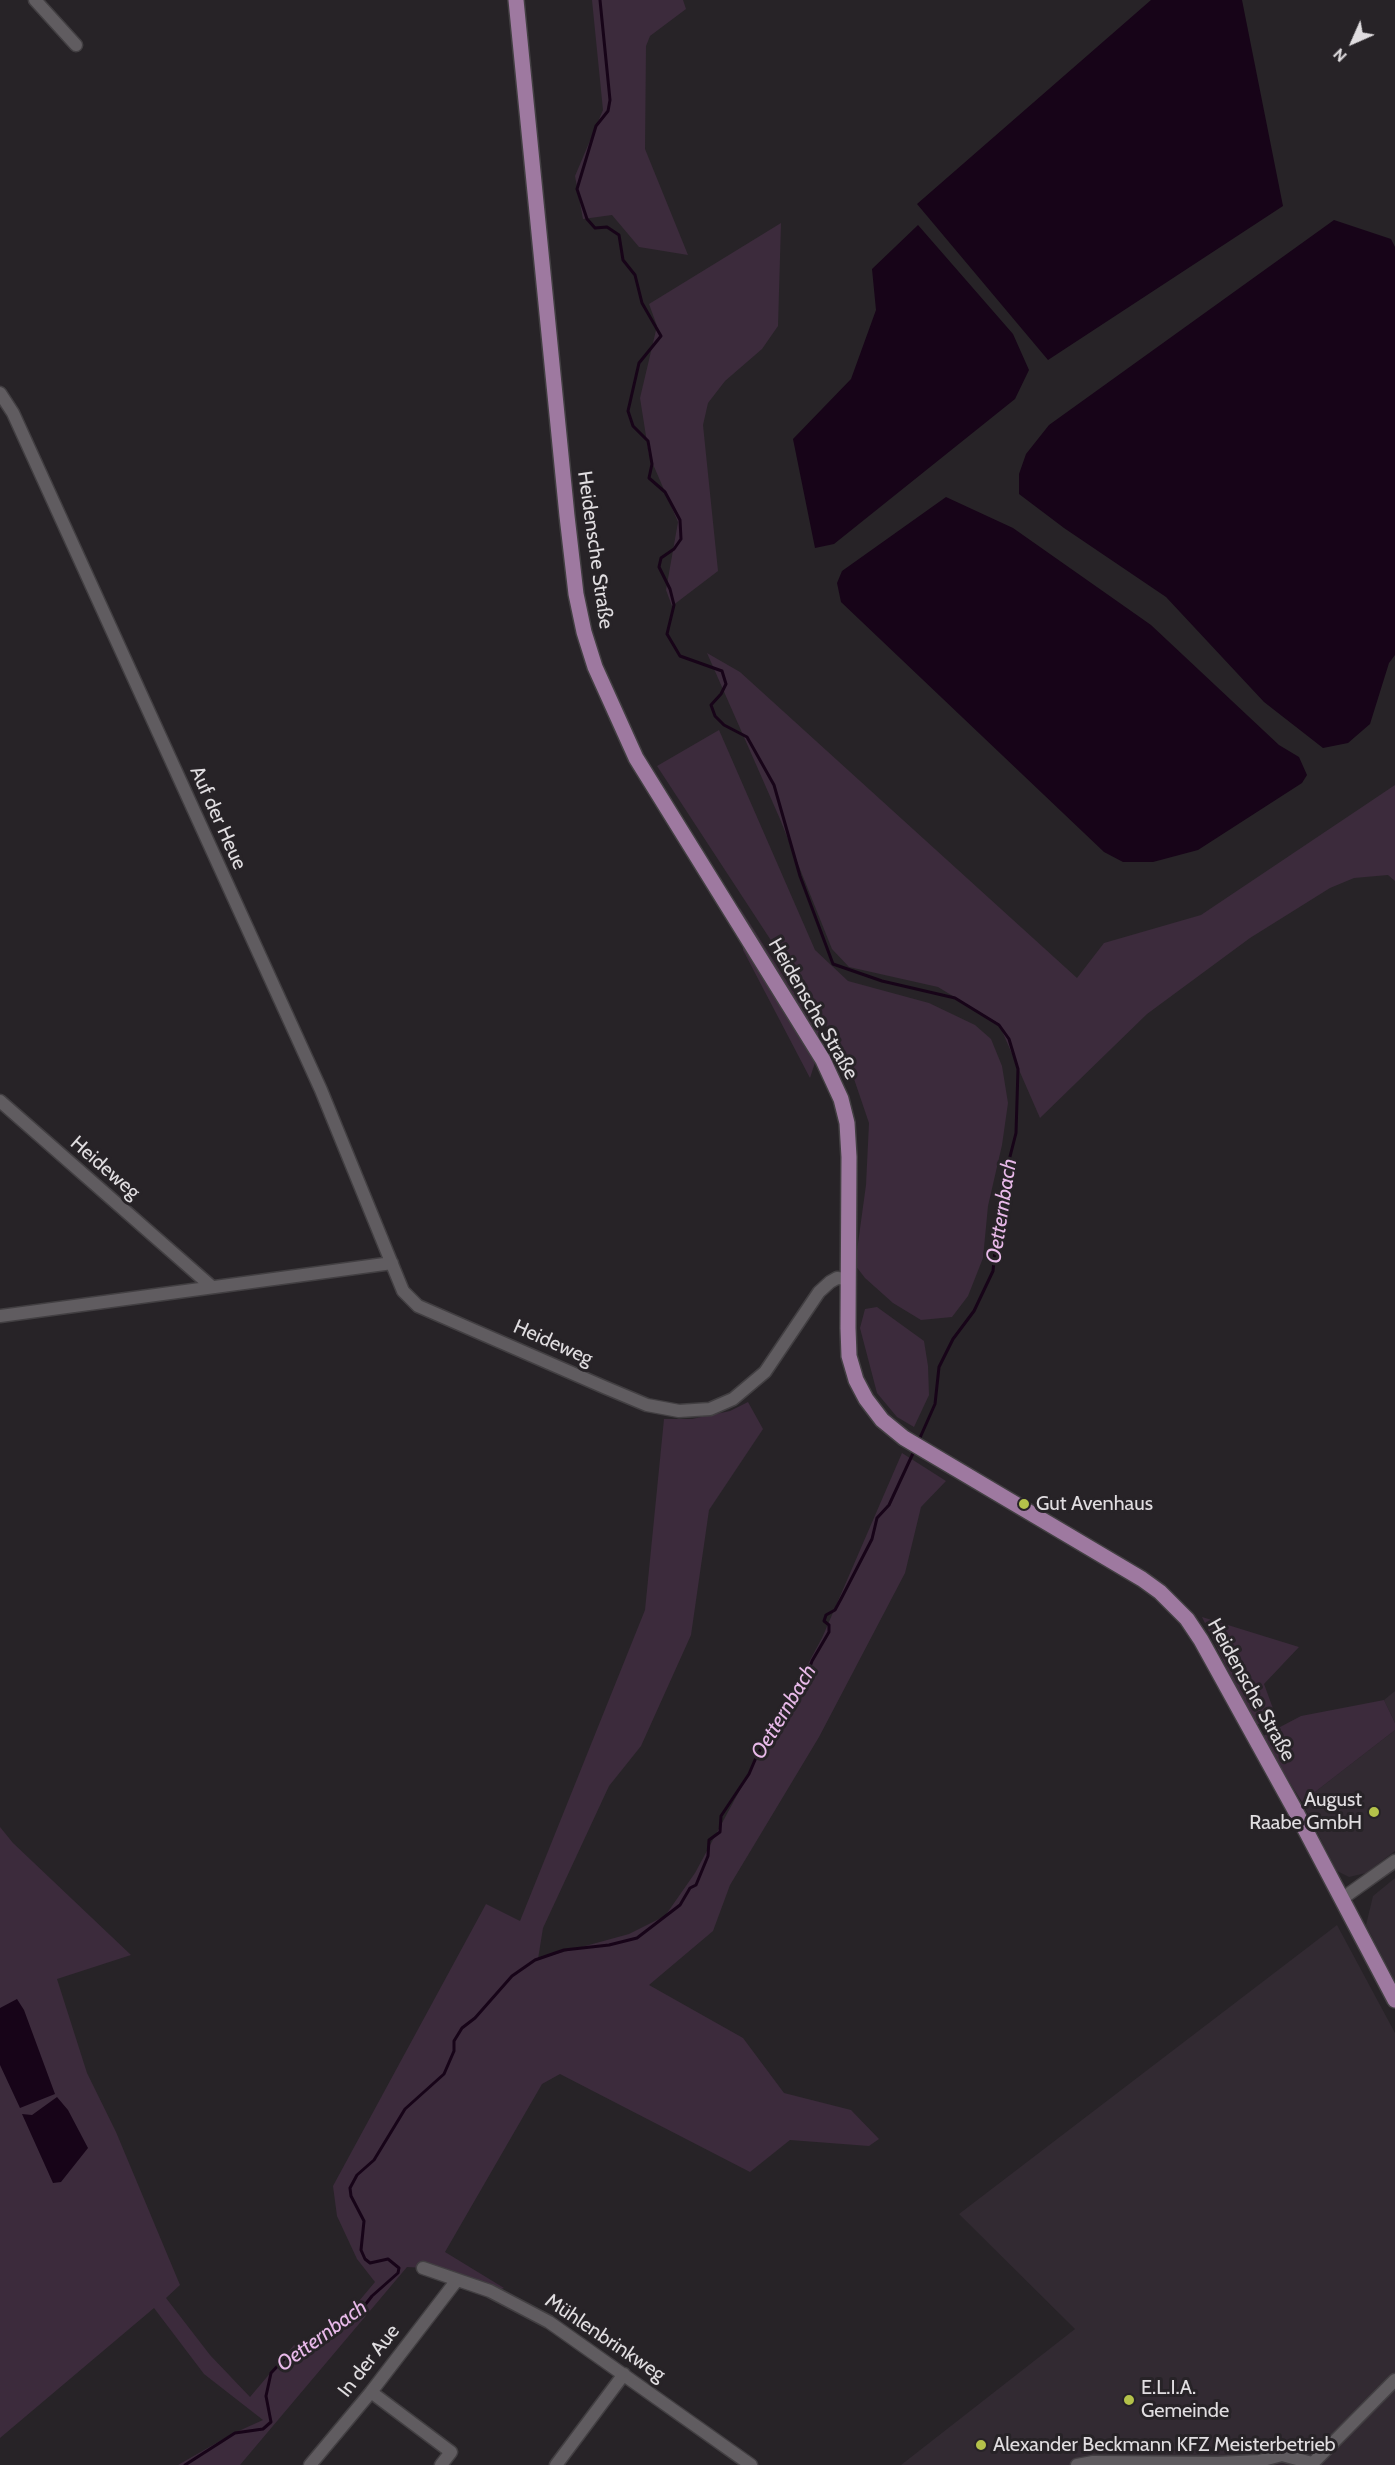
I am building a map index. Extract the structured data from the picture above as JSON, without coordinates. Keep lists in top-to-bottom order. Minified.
{"streets":{"main road":["Heidensche Straße"],"street":["Auf der Heue","Heideweg","Mühlenbrinkweg","In der Aue"]},"crossings":[["Heidensche Straße","Heideweg"],["Auf der Heue","Heideweg"],["Mühlenbrinkweg","In der Aue"]],"water":["Oetternbach"],"places":["Gut Avenhaus","August Raabe GmbH","E.L.I.A. Gemeinde","Alexander Beckmann KFZ Meisterbetrieb"],"north":"bottom left"}
